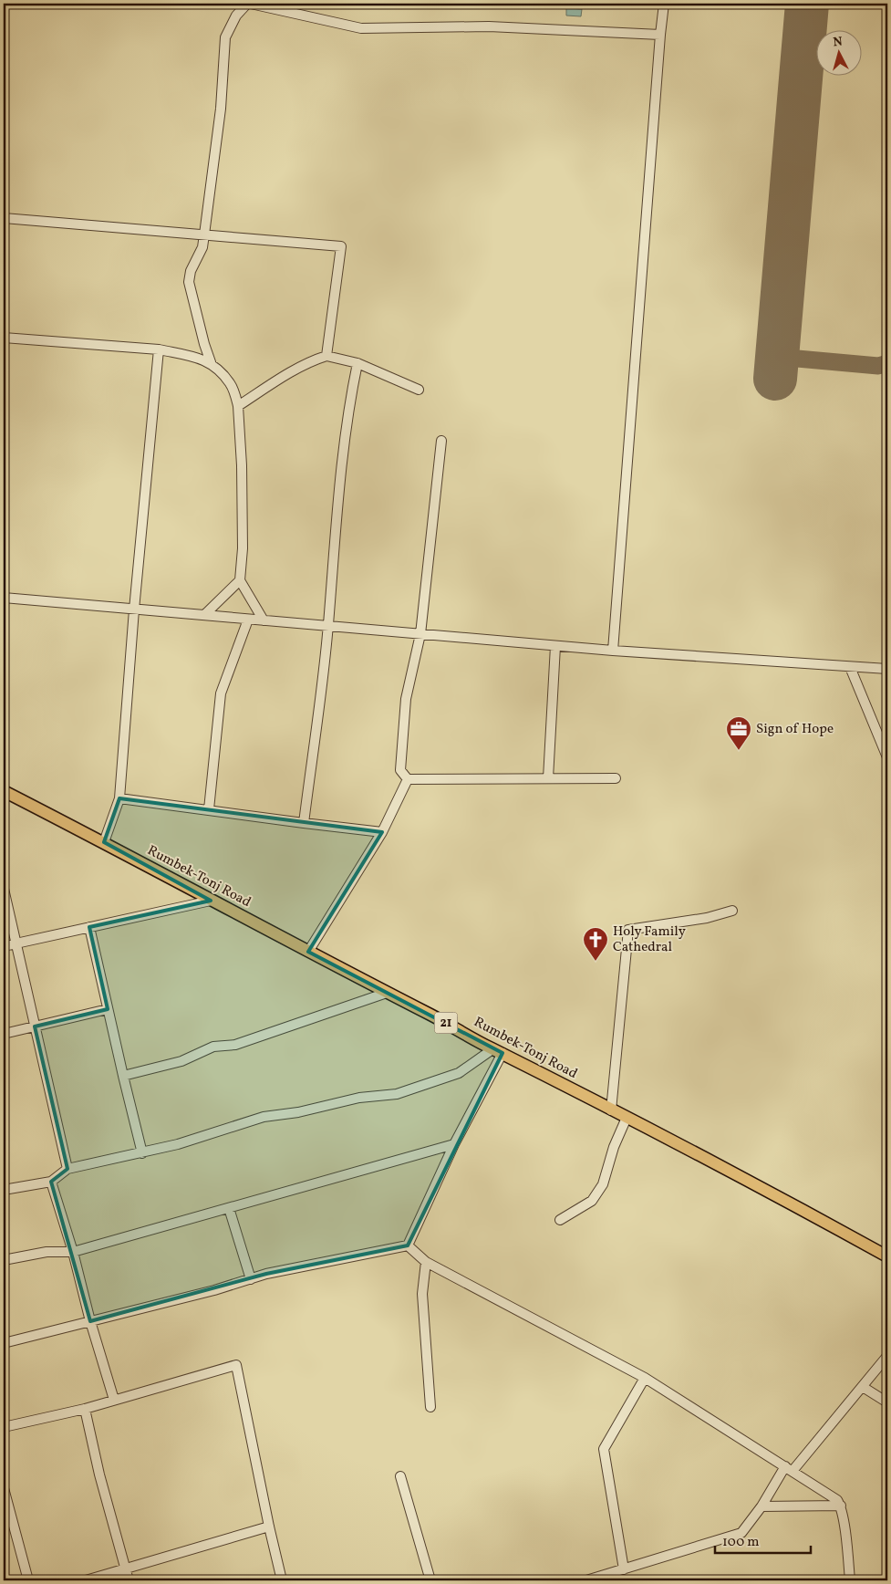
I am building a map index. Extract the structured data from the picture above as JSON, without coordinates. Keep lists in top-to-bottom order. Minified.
{"streets":{"main road":["Rumbek-Tonj Road","21"]},"places":{"office":["Sign of Hope"],"church":["Holy Family Cathedral"]},"scale_bar":"100 m","north":"top"}
